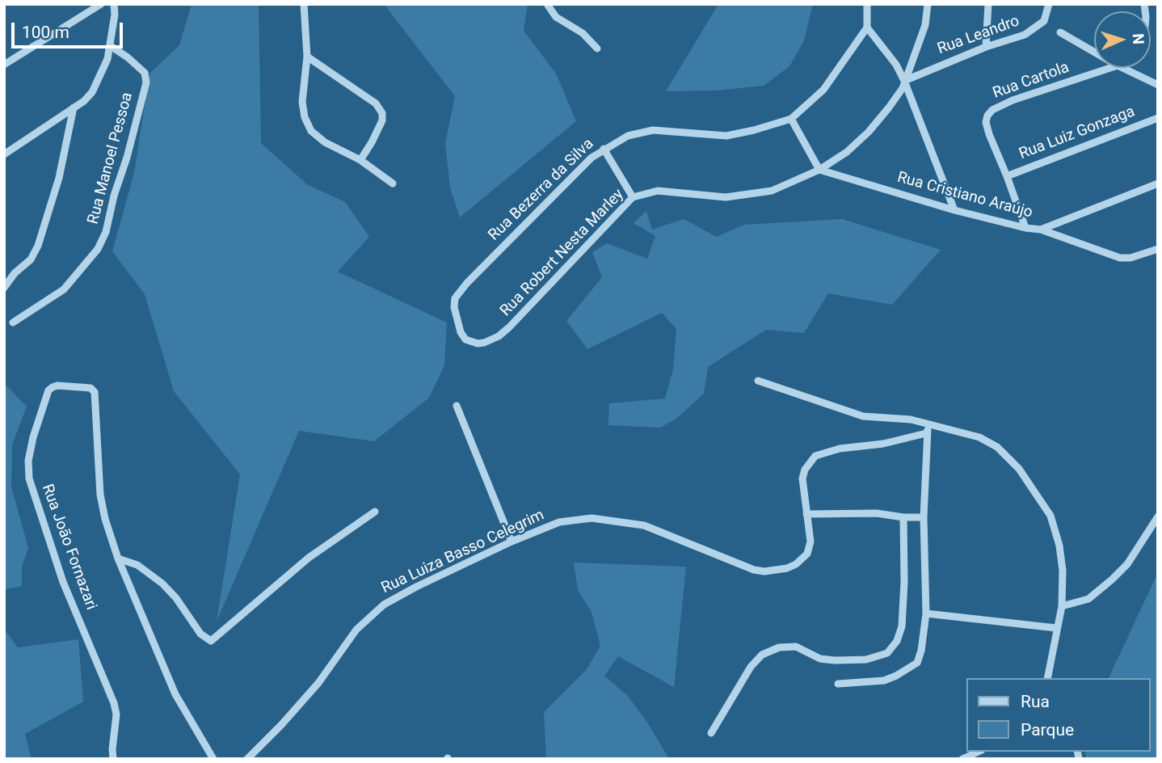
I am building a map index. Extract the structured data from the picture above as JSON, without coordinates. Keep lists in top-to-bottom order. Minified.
{"streets":{"street":["Rua Leandro","Rua Cartola","Rua Luiz Gonzaga","Rua Manoel Pessoa","Rua Bezerra da Silva","Rua Cristiano Araújo","Rua Robert Nesta Marley","Rua João Fornazari","Rua Luiza Basso Celegrim"]},"crossings":[["Rua Leandro","Rua Robert Nesta Marley"],["Rua Cartola","Rua Luiz Gonzaga"],["Rua Cartola","Rua Cristiano Araújo"],["Rua Bezerra da Silva","Rua Robert Nesta Marley"],["Rua Cristiano Araújo","Rua Robert Nesta Marley"]],"legend":["Rua","Parque"],"scale_bar":"100 m","north":"right"}
